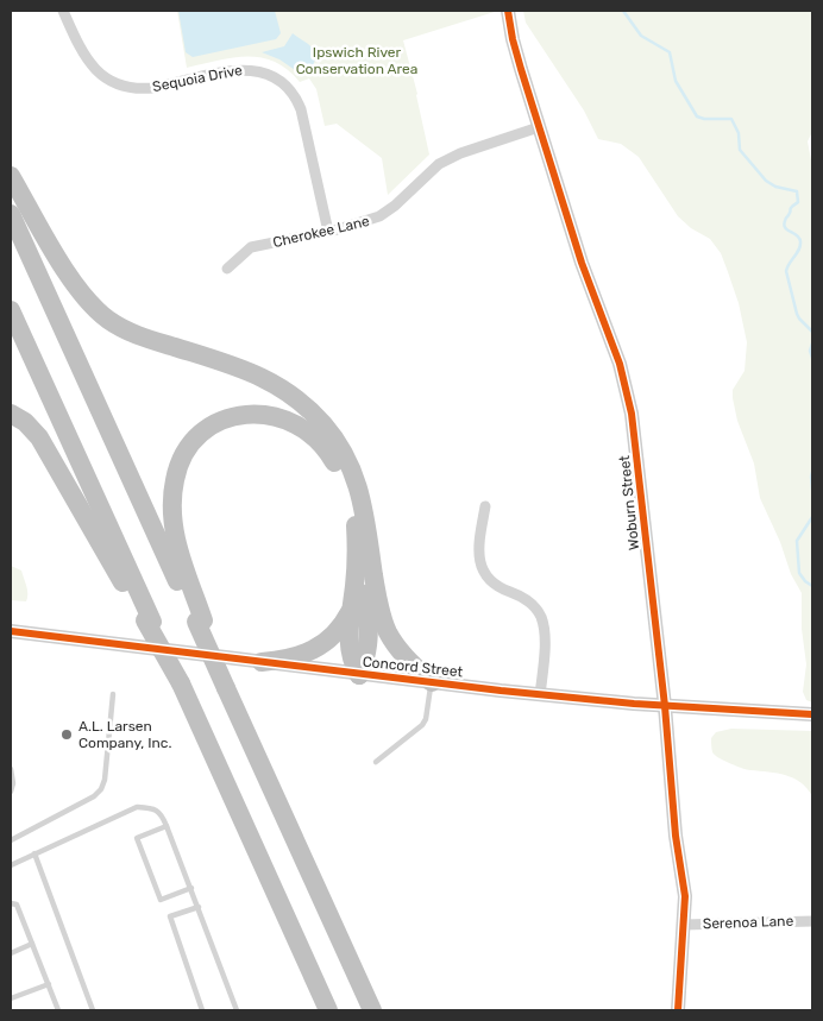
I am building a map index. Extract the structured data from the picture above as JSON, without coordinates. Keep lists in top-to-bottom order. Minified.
{"streets":{"street":["Sequoia Drive","Cherokee Lane","Woburn Street","Concord Street","Serenoa Lane"]},"crossings":[["Sequoia Drive","Cherokee Lane"],["Cherokee Lane","Woburn Street"],["Woburn Street","Concord Street"],["Woburn Street","Serenoa Lane"]],"parks":["Ipswich River Conservation Area"],"places":["A.L. Larsen Company, Inc."]}
